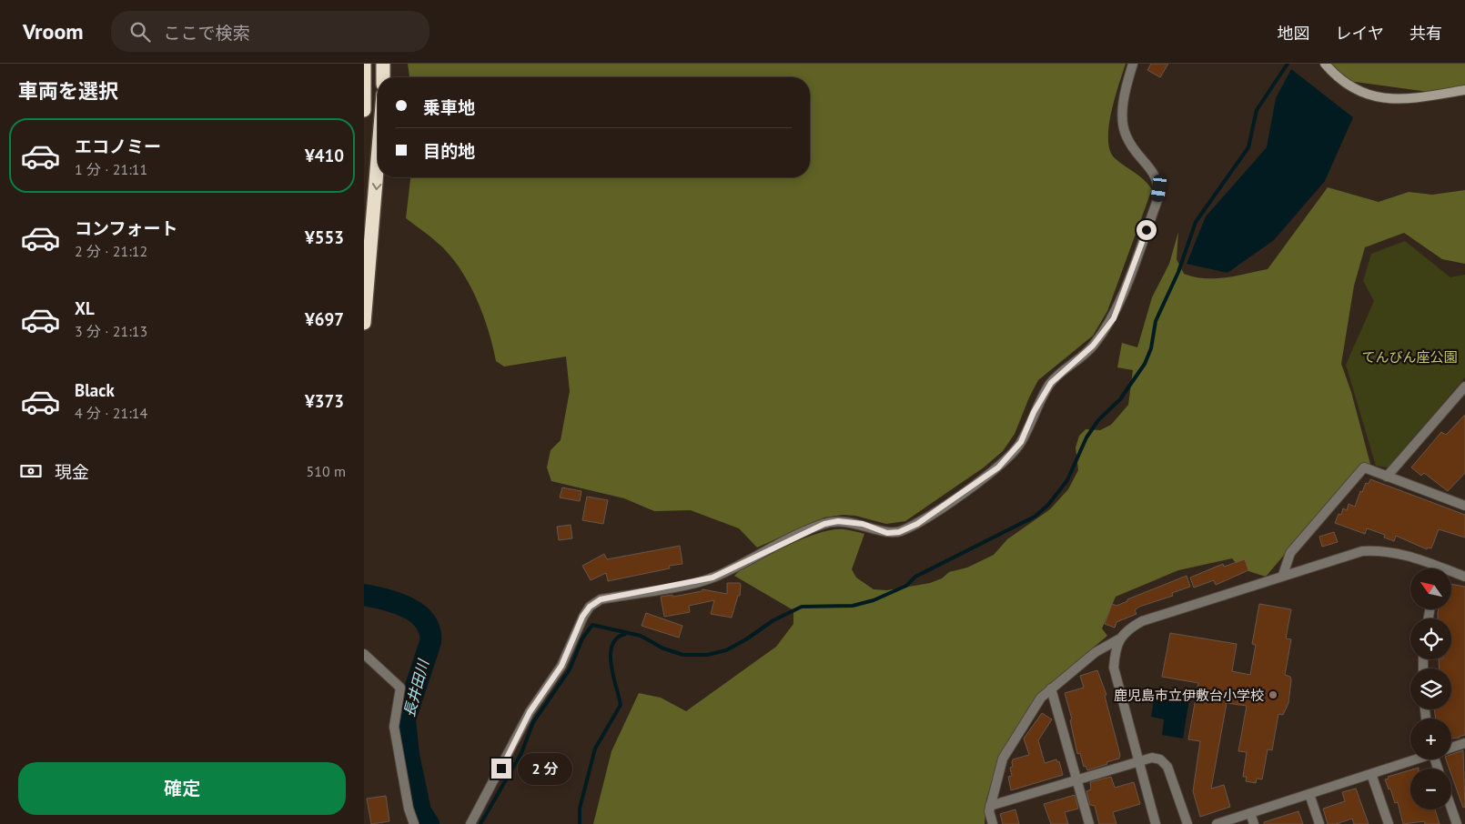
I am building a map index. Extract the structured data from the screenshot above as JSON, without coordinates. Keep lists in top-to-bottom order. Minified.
{"water":["長井田川"],"parks":["てんびん座公園"],"places":["鹿児島市立伊敷台小学校"],"north":"top left","page":{"header":"Vroom","search":"ここで検索","nav":["地図","レイヤ","共有"],"heading":"車両を選択","banner":["乗車地","目的地"],"list":[{"name":"エコノミー","note":"1 分 · 21:11","value":"¥410"},{"name":"コンフォート","note":"2 分 · 21:12","value":"¥553"},{"name":"XL","note":"3 分 · 21:13","value":"¥697"},{"name":"Black","note":"4 分 · 21:14","value":"¥373"}],"pay":["現金","510 m"],"map_buttons":["+","−"],"buttons":"確定","bubble":"2 分"}}
